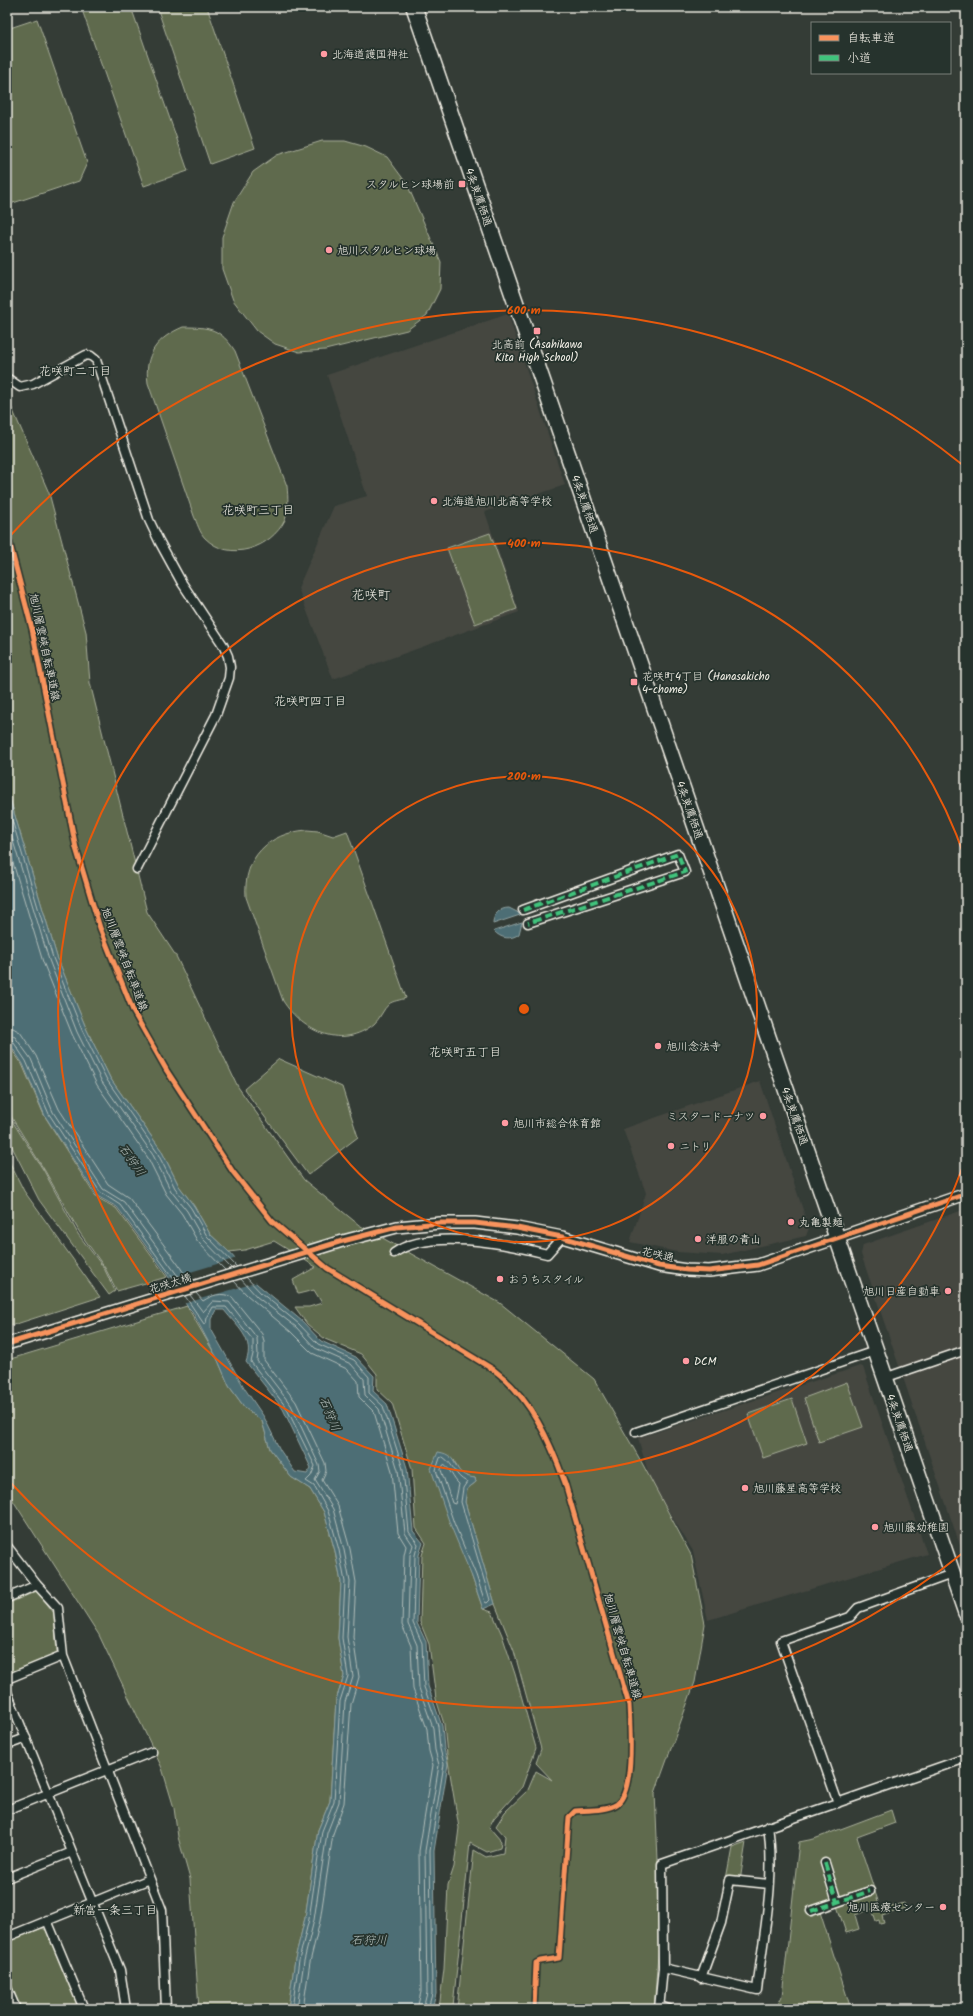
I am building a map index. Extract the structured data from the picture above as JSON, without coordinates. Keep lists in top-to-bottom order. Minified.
{"streets":{"highway":["4条東鷹栖通"],"street":["花咲通","花咲大橋"],"cycle path":["旭川層雲峡自転車道線"]},"crossings":[["4条東鷹栖通","花咲通"],["花咲通","花咲大橋"]],"districts":["花咲町二丁目","花咲町三丁目","花咲町","花咲町四丁目","花咲町五丁目","新富一条三丁目"],"water":["石狩川"],"places":{"other":["北海道護国神社","旭川スタルヒン球場","北海道旭川北高等学校","旭川念法寺","ミスタードーナツ","旭川市総合体育館","ニトリ","丸亀製麺","洋服の青山","おうちスタイル","旭川日産自動車","DCM","旭川藤星高等学校","旭川藤幼稚園","旭川医療センター"],"transit":["スタルヒン球場前","北高前 (Asahikawa Kita High School)","花咲町4丁目 (Hanasakicho 4-chome)"]},"legend":["自転車道","小道"],"rings":["600 m","400 m","200 m"]}
